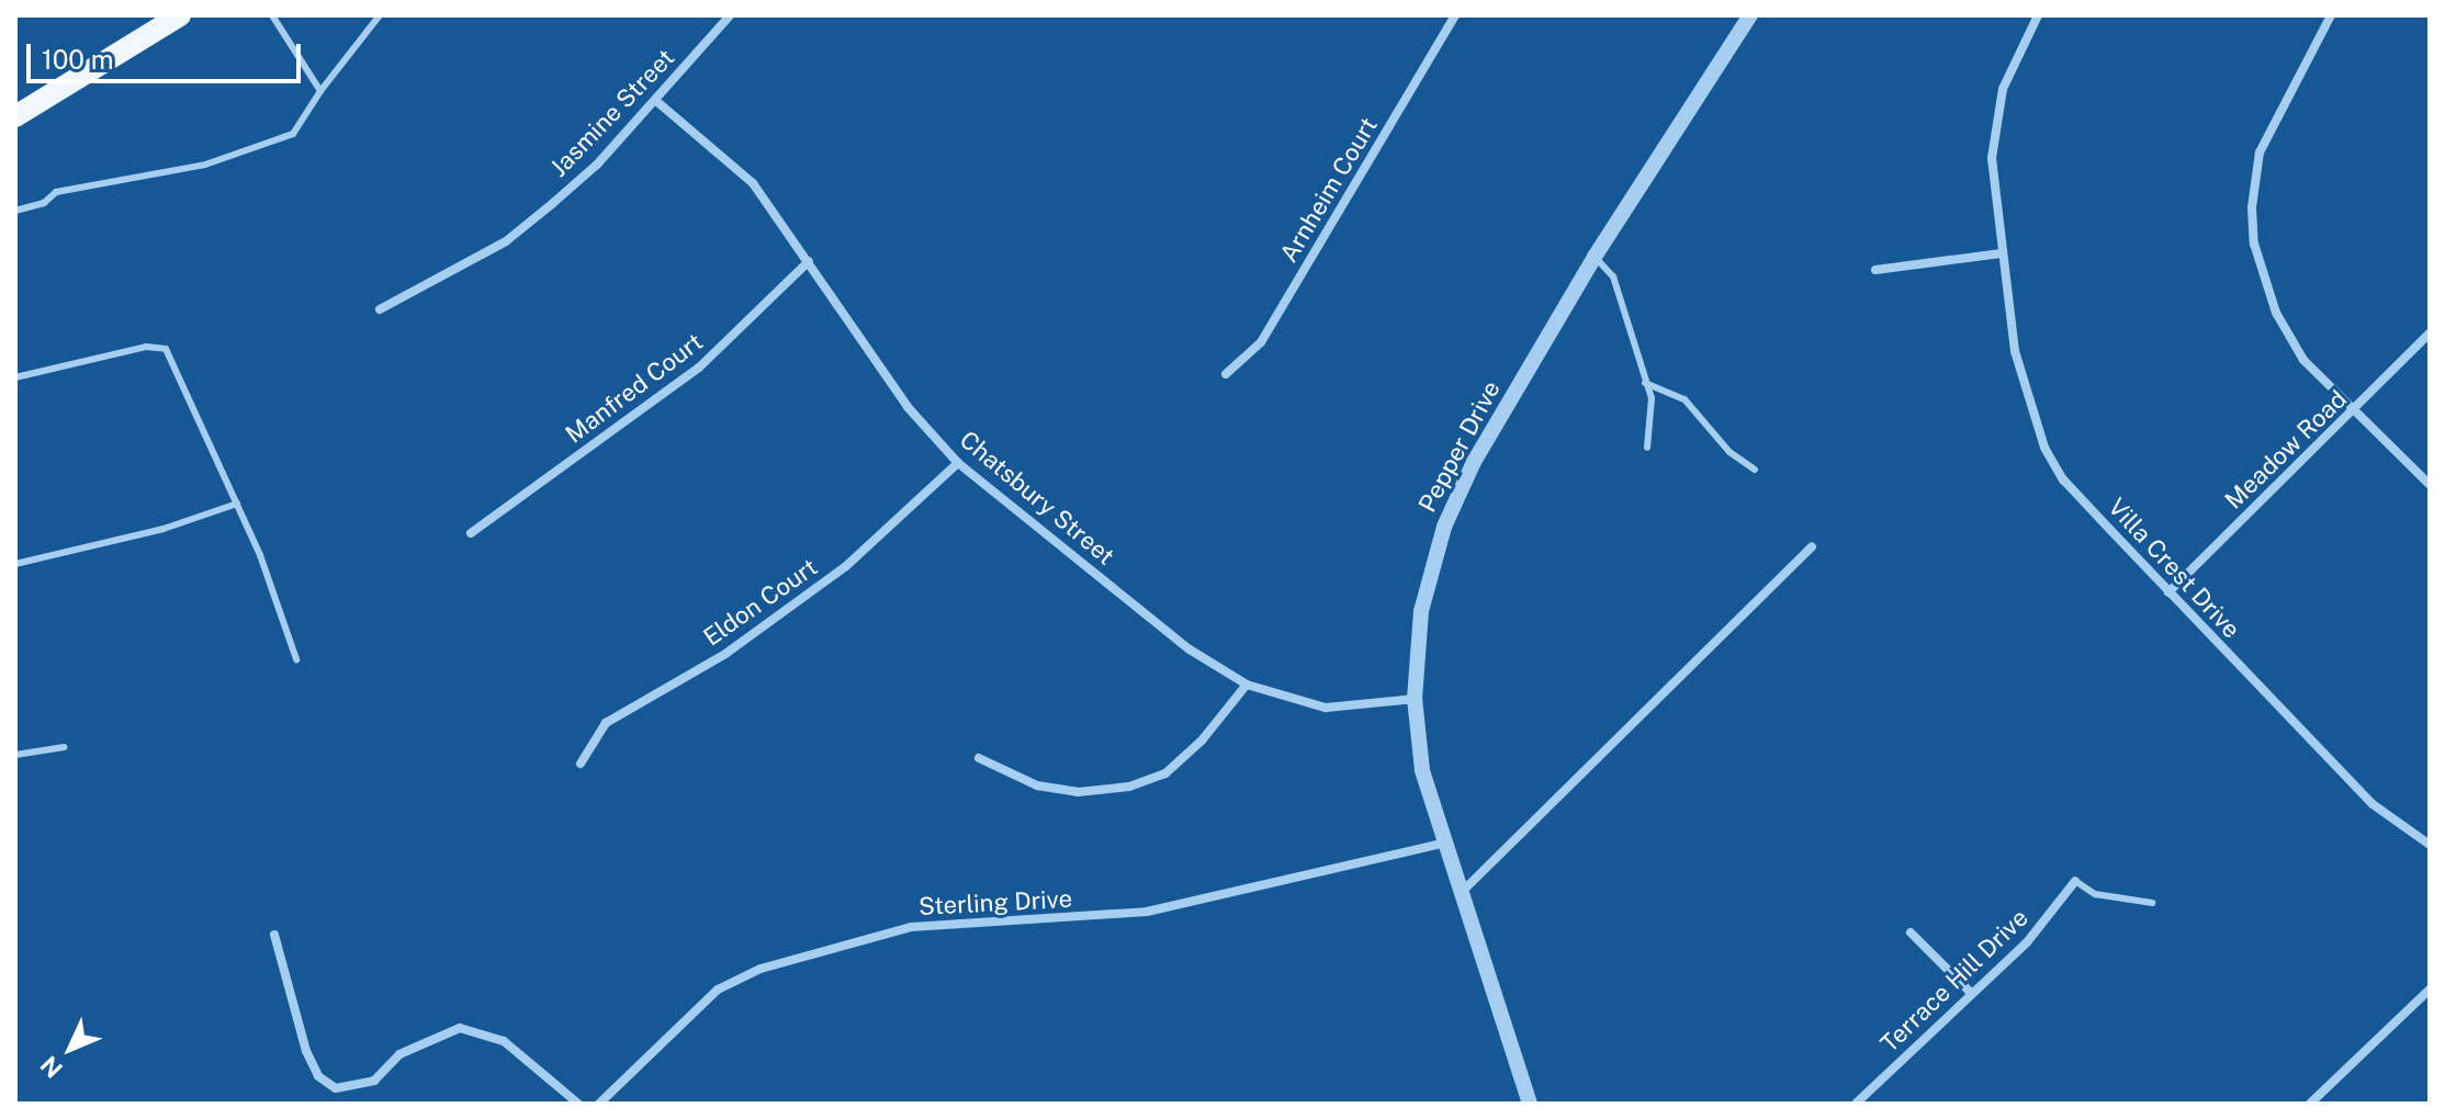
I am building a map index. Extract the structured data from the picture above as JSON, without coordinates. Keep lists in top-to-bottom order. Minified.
{"streets":{"street":["Jasmine Street","Arnheim Court","Manfred Court","Pepper Drive","Meadow Road","Chatsbury Street","Villa Crest Drive","Eldon Court","Sterling Drive","Terrace Hill Drive"]},"crossings":[["Jasmine Street","Chatsbury Street"],["Manfred Court","Chatsbury Street"],["Pepper Drive","Chatsbury Street"],["Pepper Drive","Sterling Drive"],["Meadow Road","Villa Crest Drive"],["Chatsbury Street","Eldon Court"]],"scale_bar":"100 m","north":"bottom left"}
